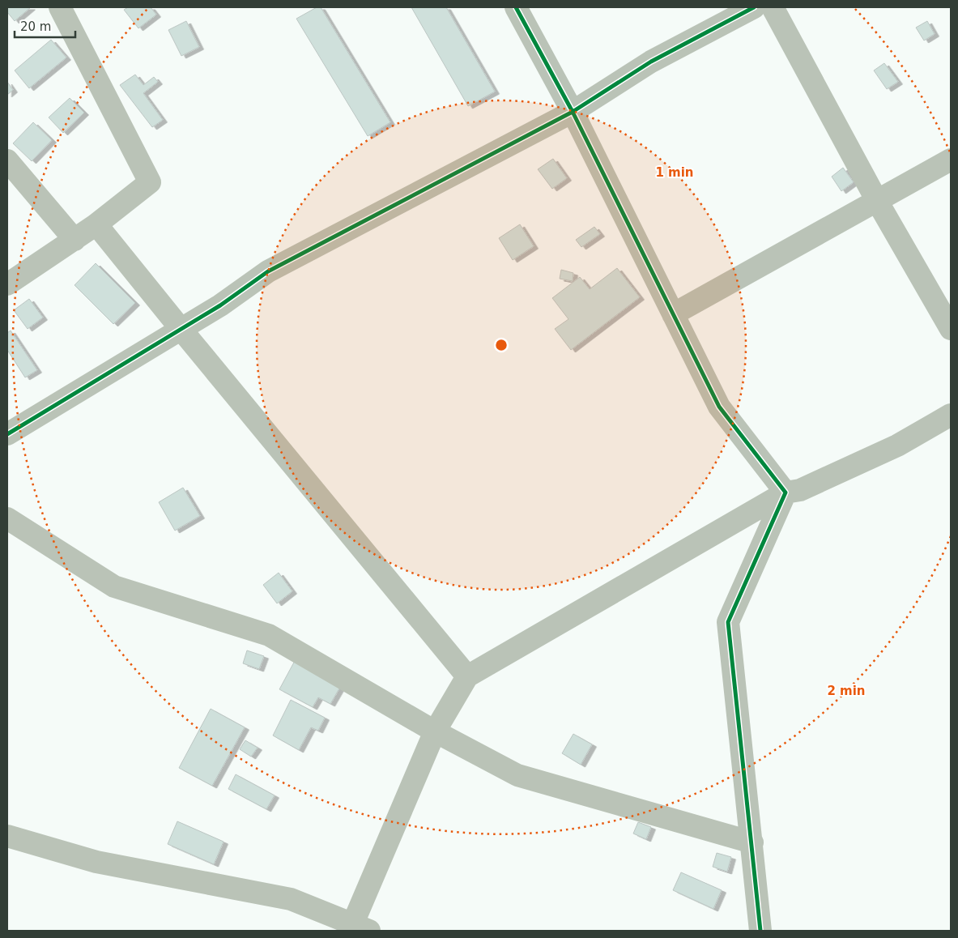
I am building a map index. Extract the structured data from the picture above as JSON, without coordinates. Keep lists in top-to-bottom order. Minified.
{"scale_bar":"20 m","rings":["1 min","2 min"]}
